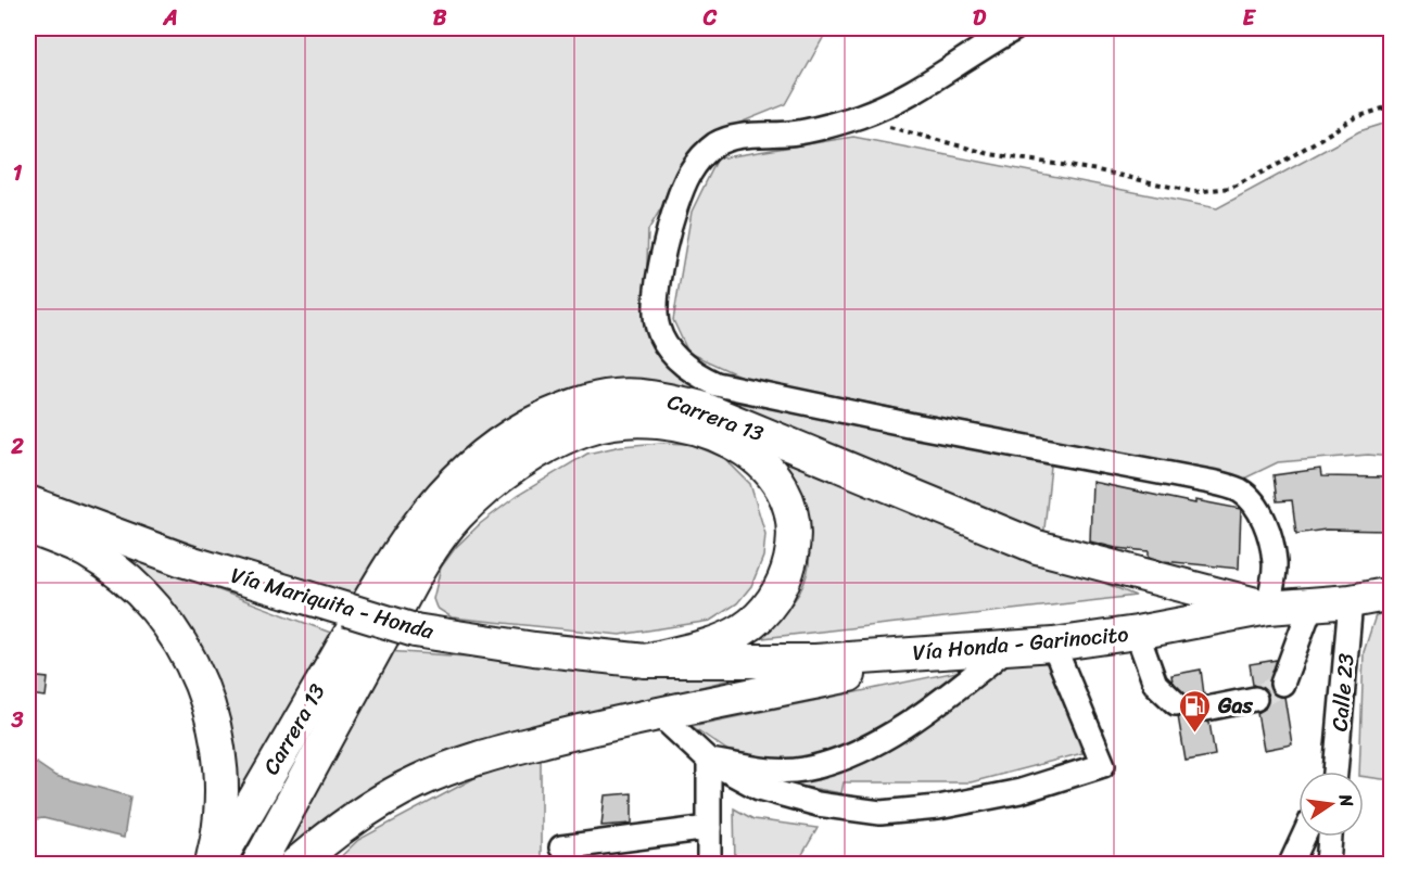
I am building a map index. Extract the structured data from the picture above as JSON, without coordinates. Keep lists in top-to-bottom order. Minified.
{"streets":{"highway":["Carrera 13","Vía Mariquita - Honda","Vía Honda - Garinocito"],"street":["Calle 23"]},"crossings":[["Carrera 13","Vía Mariquita - Honda"],["Carrera 13","Vía Honda - Garinocito"],["Vía Mariquita - Honda","Vía Honda - Garinocito"],["Vía Honda - Garinocito","Calle 23"]],"places":{"fuel station":["Gas"]},"north":"right","grid":{"columns":["A","B","C","D","E"],"rows":["1","2","3"]}}
